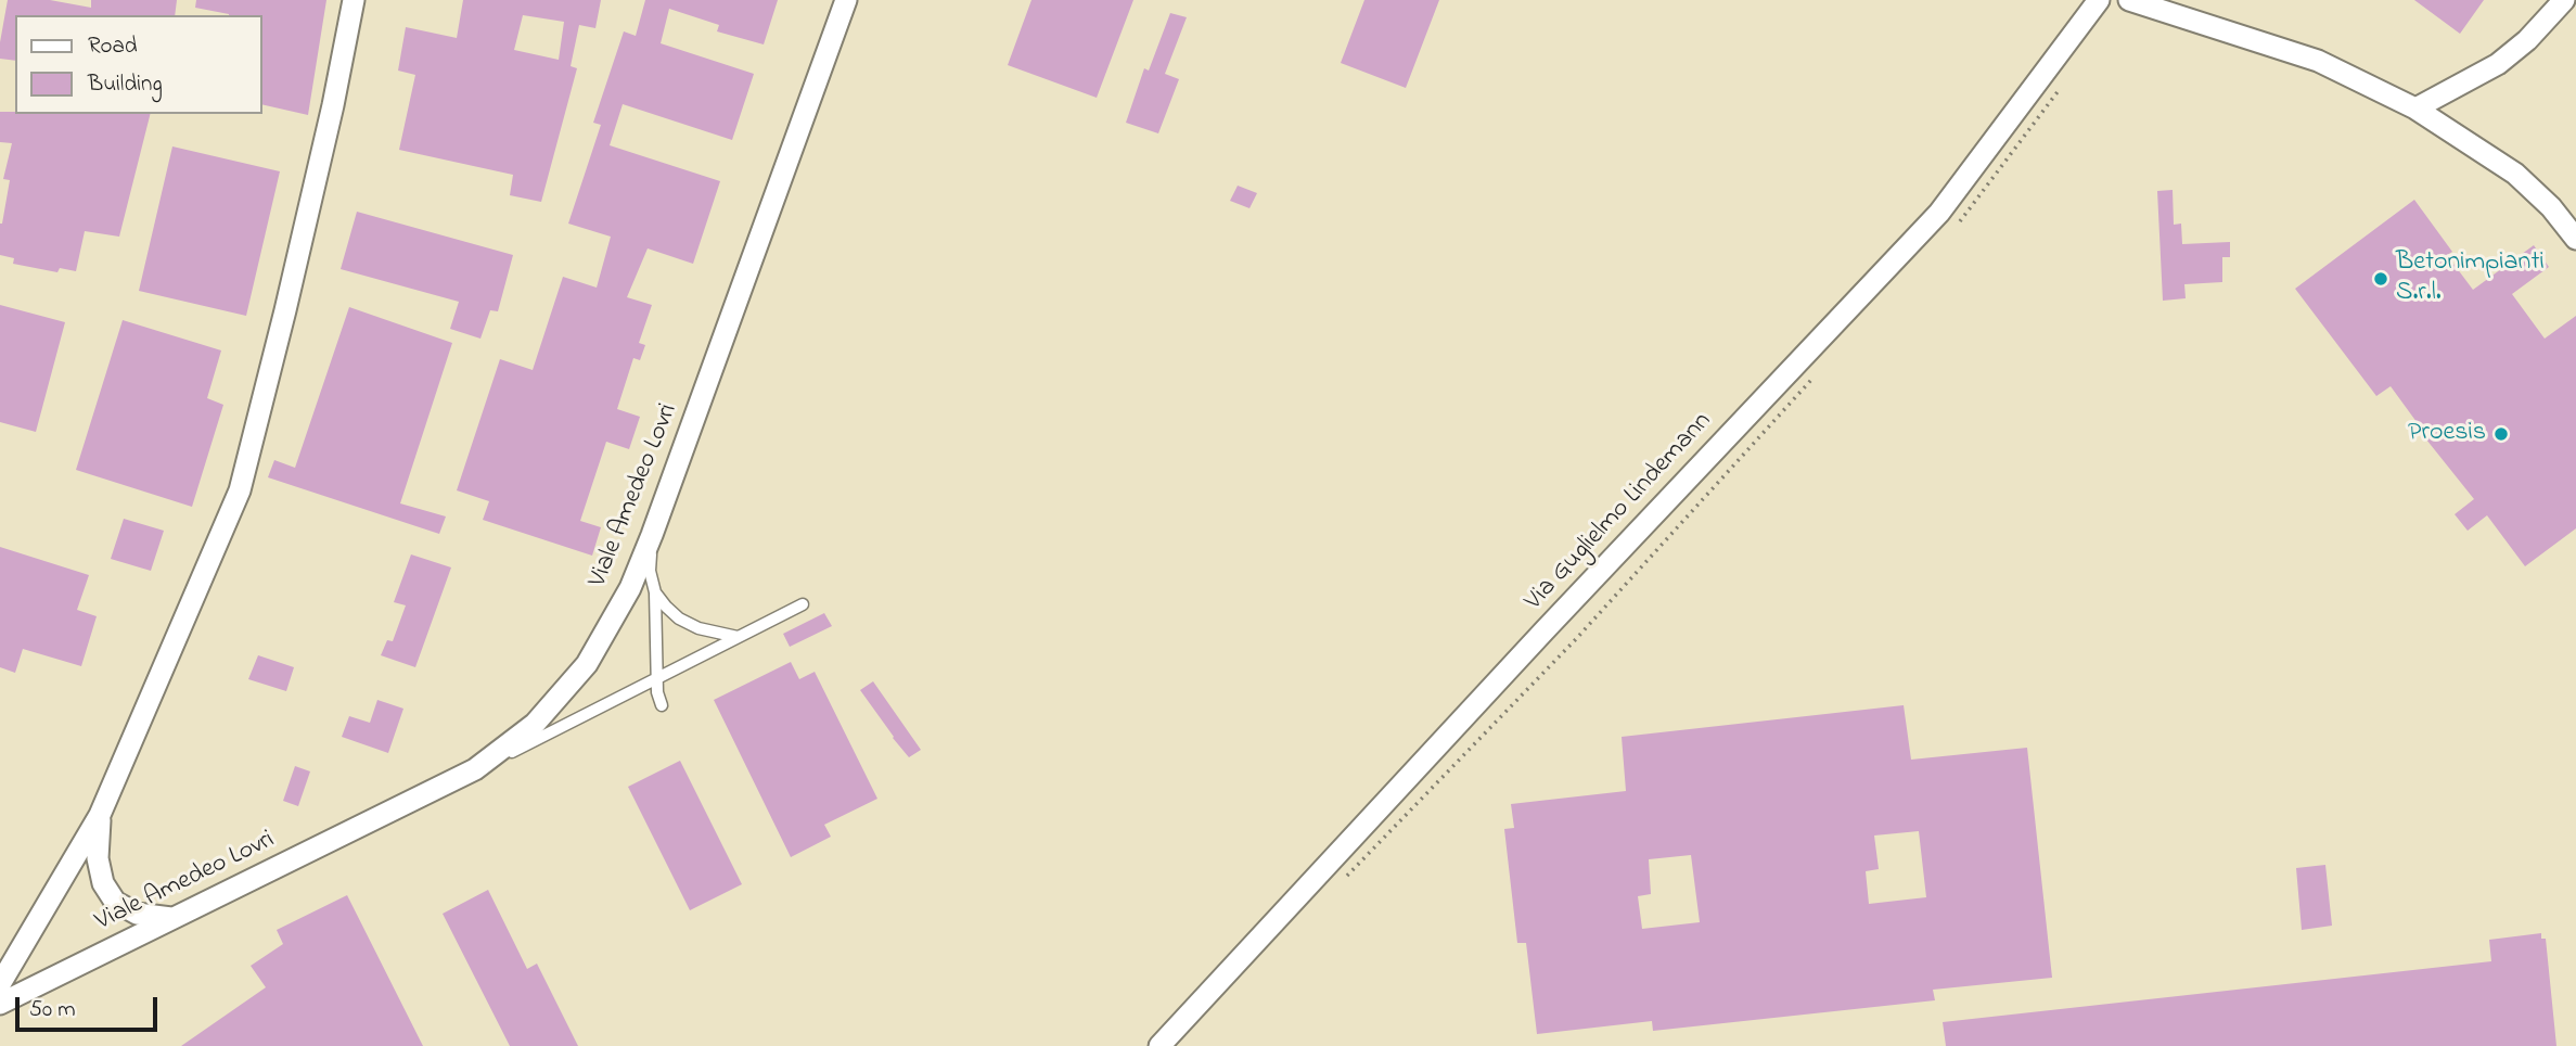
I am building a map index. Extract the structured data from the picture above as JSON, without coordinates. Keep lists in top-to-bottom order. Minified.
{"streets":{"street":["Viale Amedeo Lovri","Via Guglielmo Lindemann"]},"places":["Betonimpianti S.r.l.","Proesis"],"legend":["Road","Building"],"scale_bar":"50 m"}
